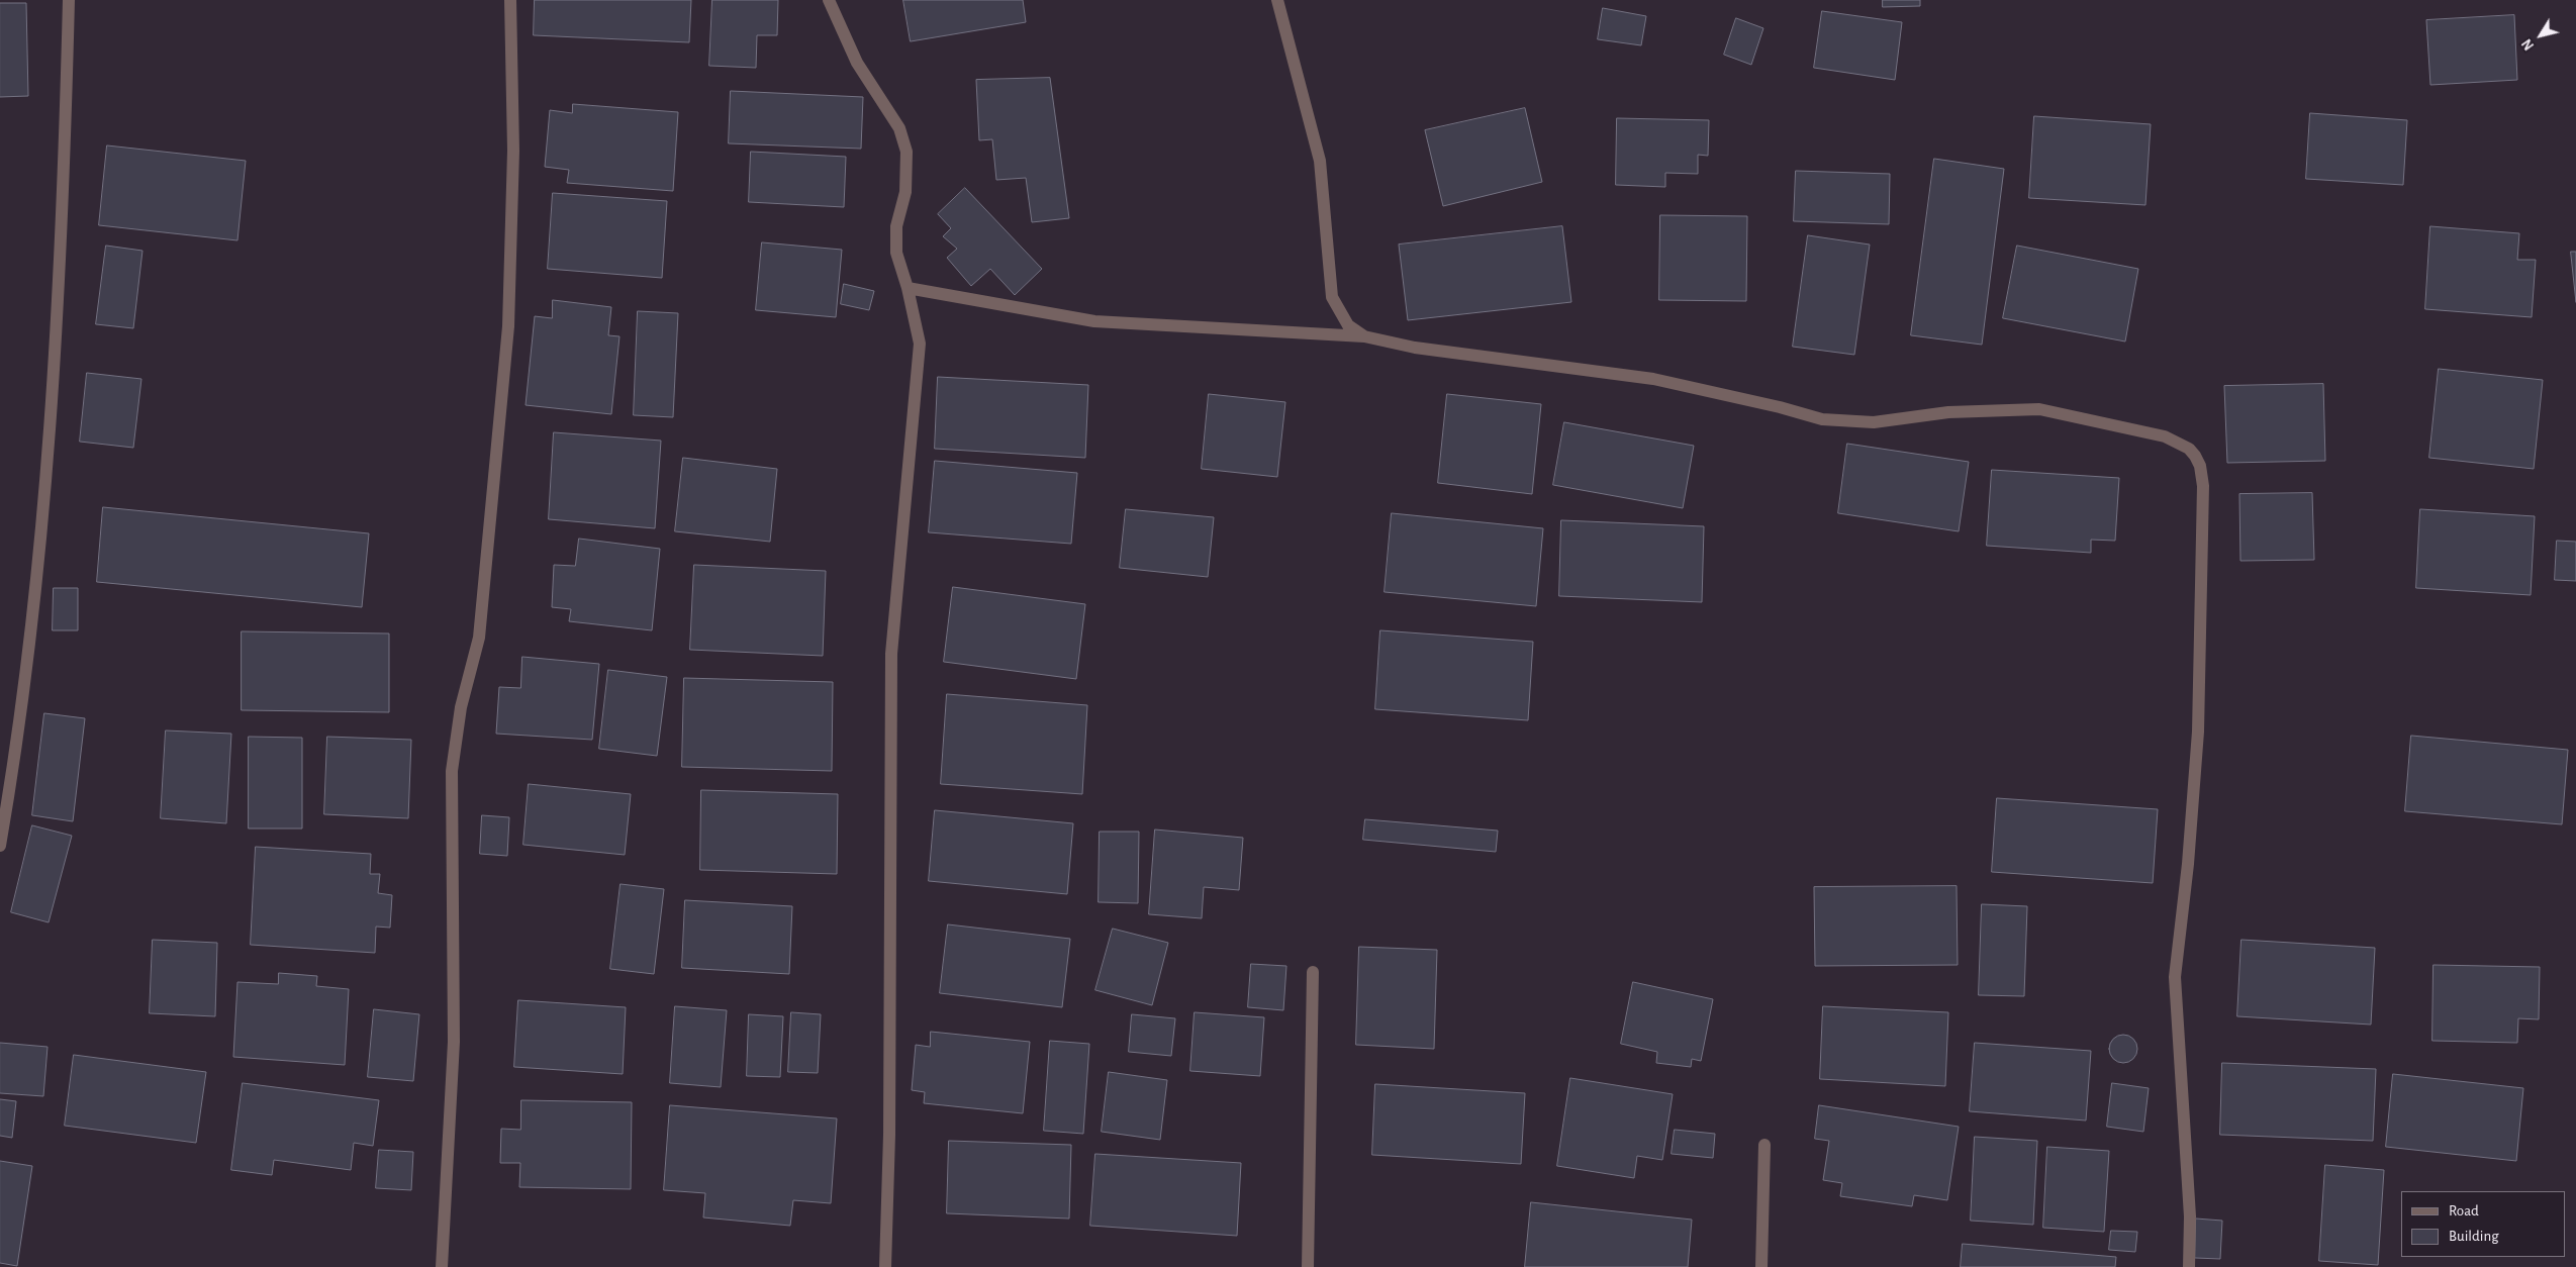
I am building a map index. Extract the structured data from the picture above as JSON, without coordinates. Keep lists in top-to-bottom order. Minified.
{"legend":["Road","Building"],"north":"bottom left"}
